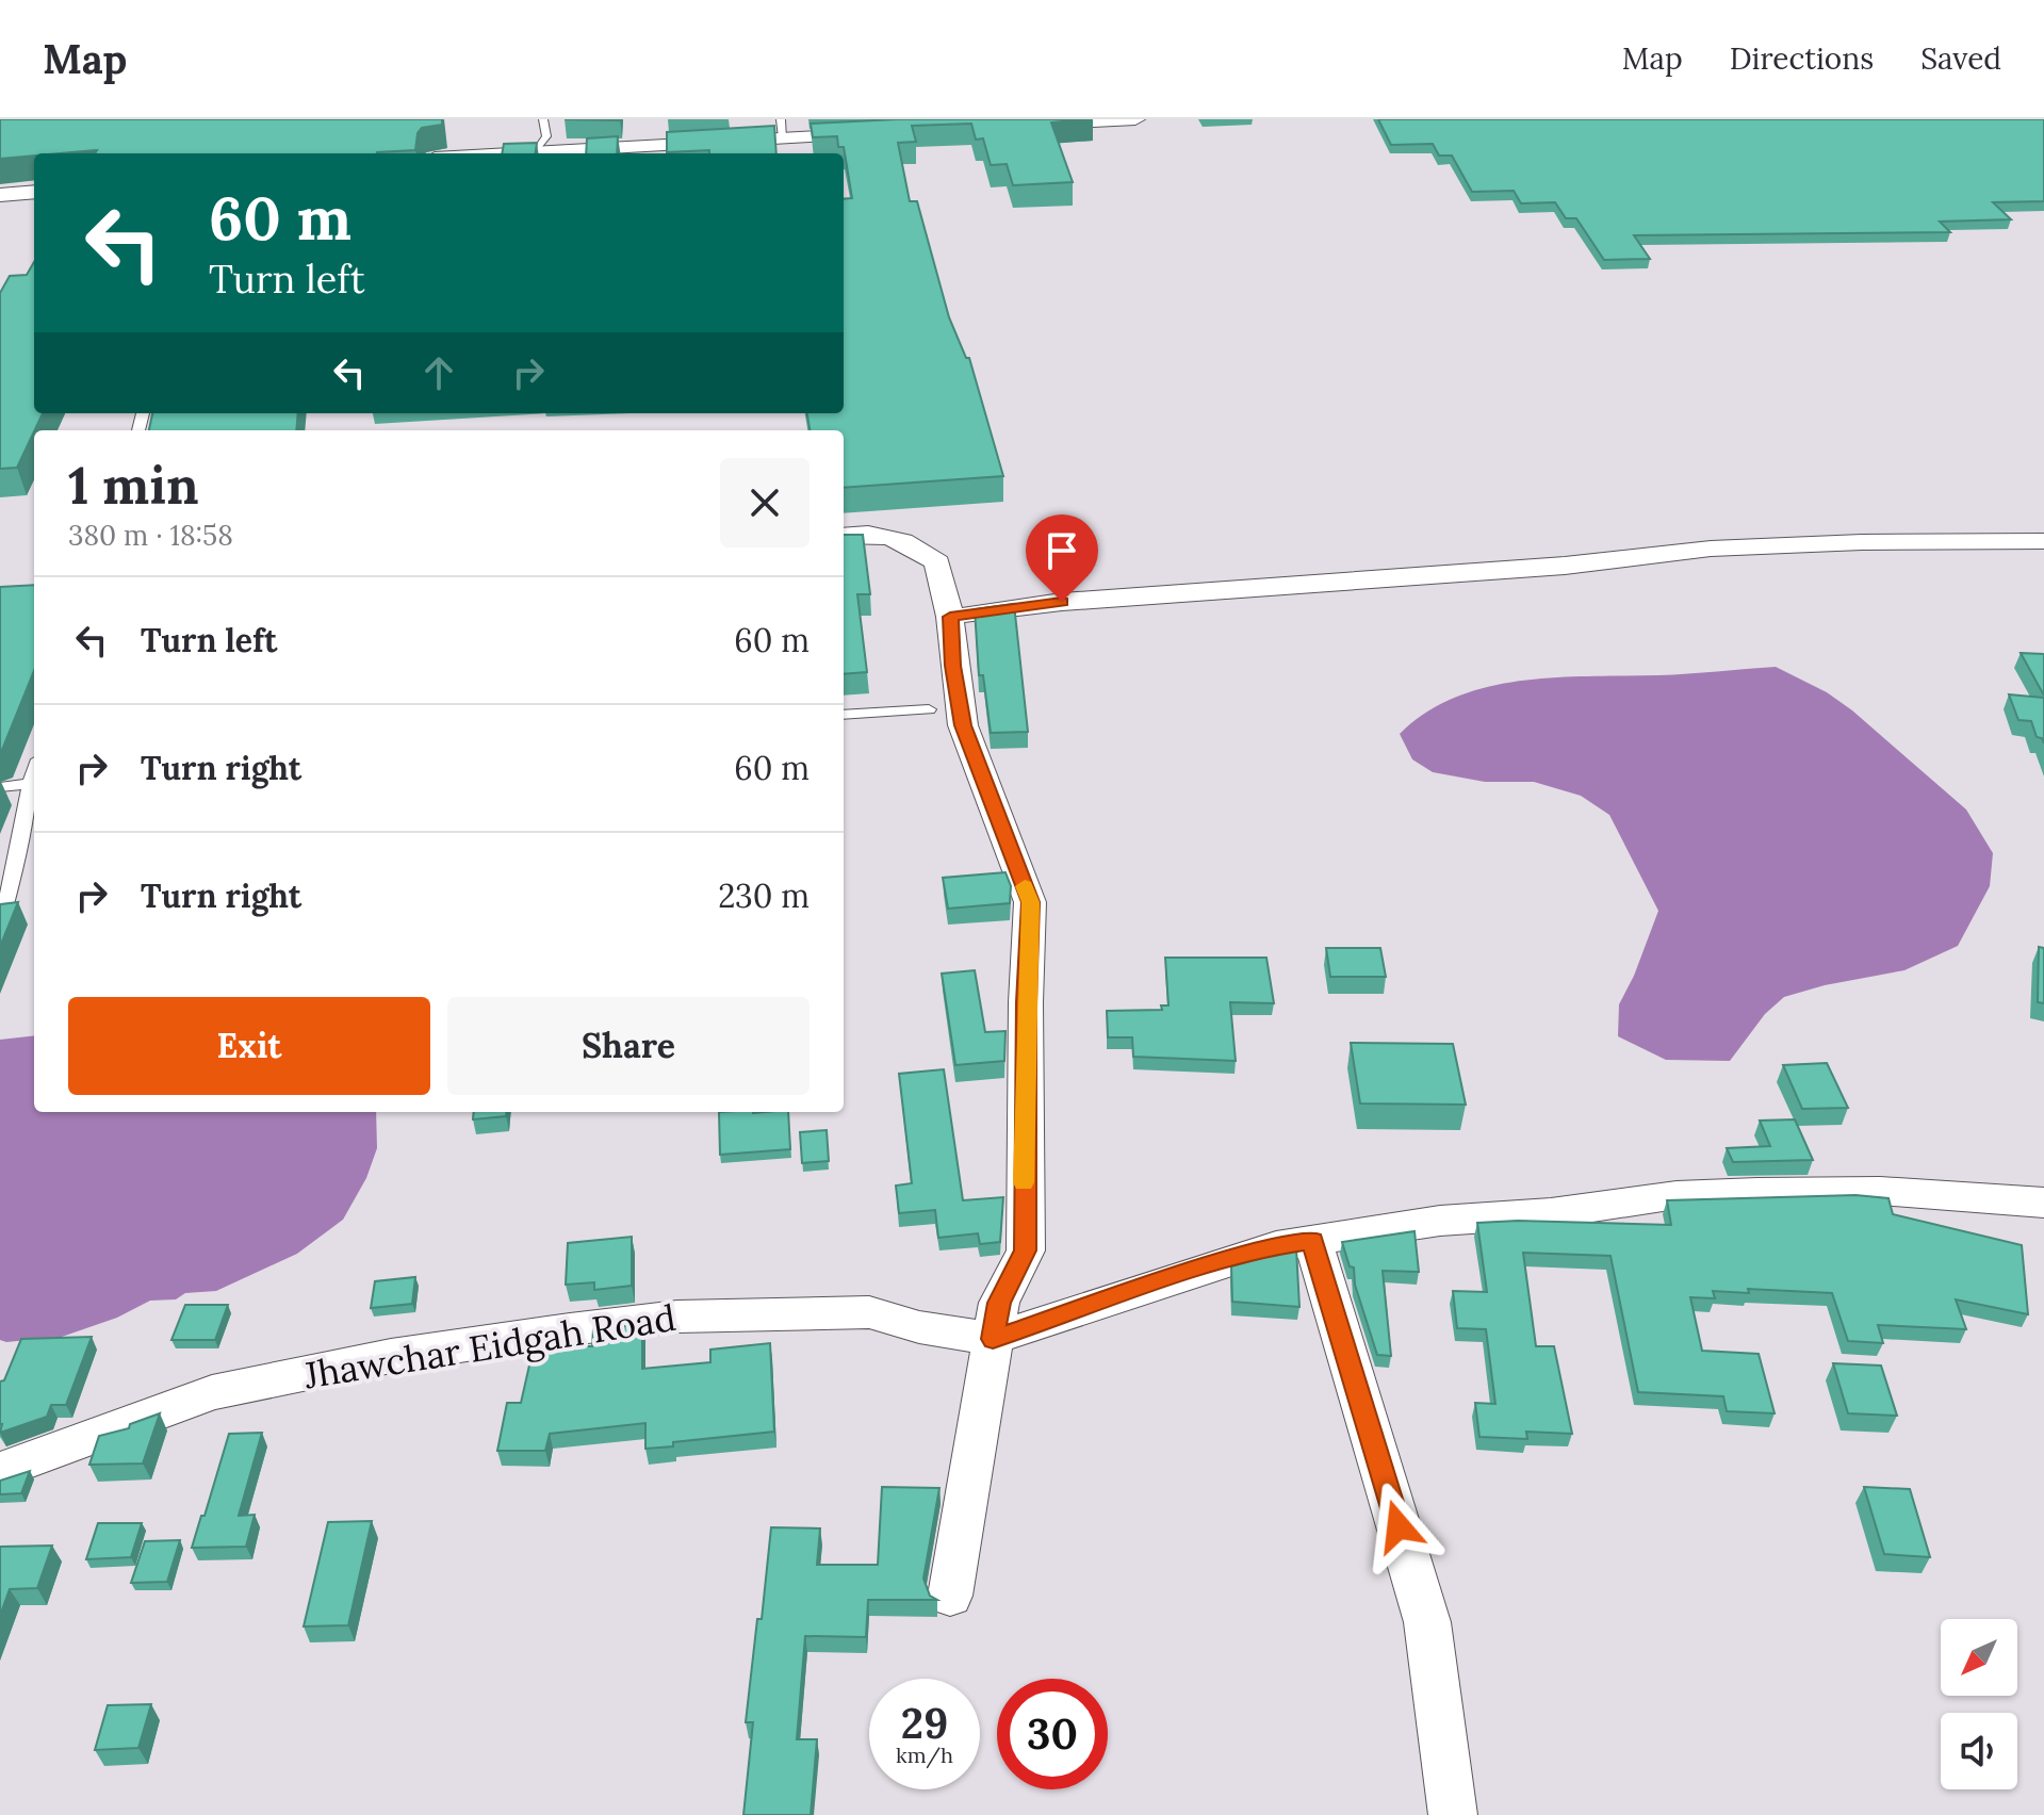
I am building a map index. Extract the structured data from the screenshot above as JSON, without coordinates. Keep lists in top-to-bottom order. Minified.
{"streets":{"street":["Jhawchar Eidgah Road"]},"north":"bottom left","page":{"header":"Map","nav":["Map","Directions","Saved"],"turn":["60 m","Turn left"],"heading":["1 min","380 m · 18:58"],"list":[{"name":"Turn left","value":"60 m"},{"name":"Turn right","value":"60 m"},{"name":"Turn right","value":"230 m"}],"buttons":["Exit","Share"],"speed":"29 km/h","limit":"30"}}
